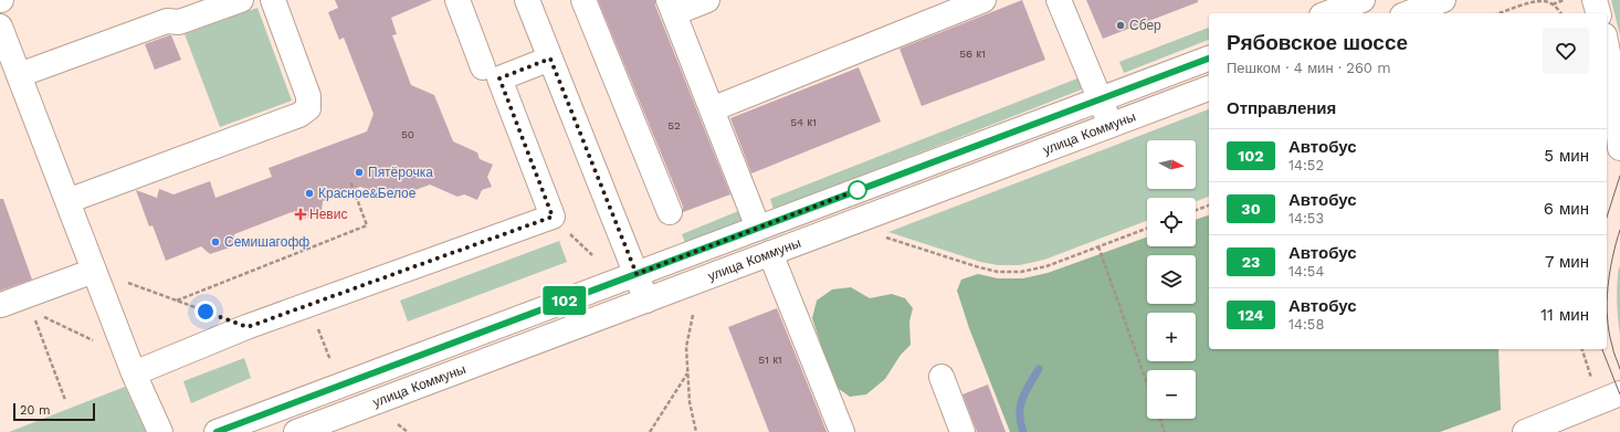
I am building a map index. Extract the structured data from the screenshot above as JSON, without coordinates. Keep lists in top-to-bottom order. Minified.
{"streets":{"main road":["улица Коммуны"]},"places":{"other":["Сбер","Пятёрочка","Красное&Белое","Семишагофф"],"health":["Невис"]},"lines":["bus line 102"],"house_numbers":["56 к1","54 к1","52","50","51 к1"],"scale_bar":"20 m","north":"right","page":{"on_map":"102","heading":[["Рябовское шоссе","Пешком · 4 мин · 260 m"],"Отправления"],"list":[{"mark":"102","name":"Автобус","note":"14:52","value":"5 мин"},{"mark":"30","name":"Автобус","note":"14:53","value":"6 мин"},{"mark":"23","name":"Автобус","note":"14:54","value":"7 мин"},{"mark":"124","name":"Автобус","note":"14:58","value":"11 мин"}],"map_buttons":["+","−"],"scale":"20 m"}}
